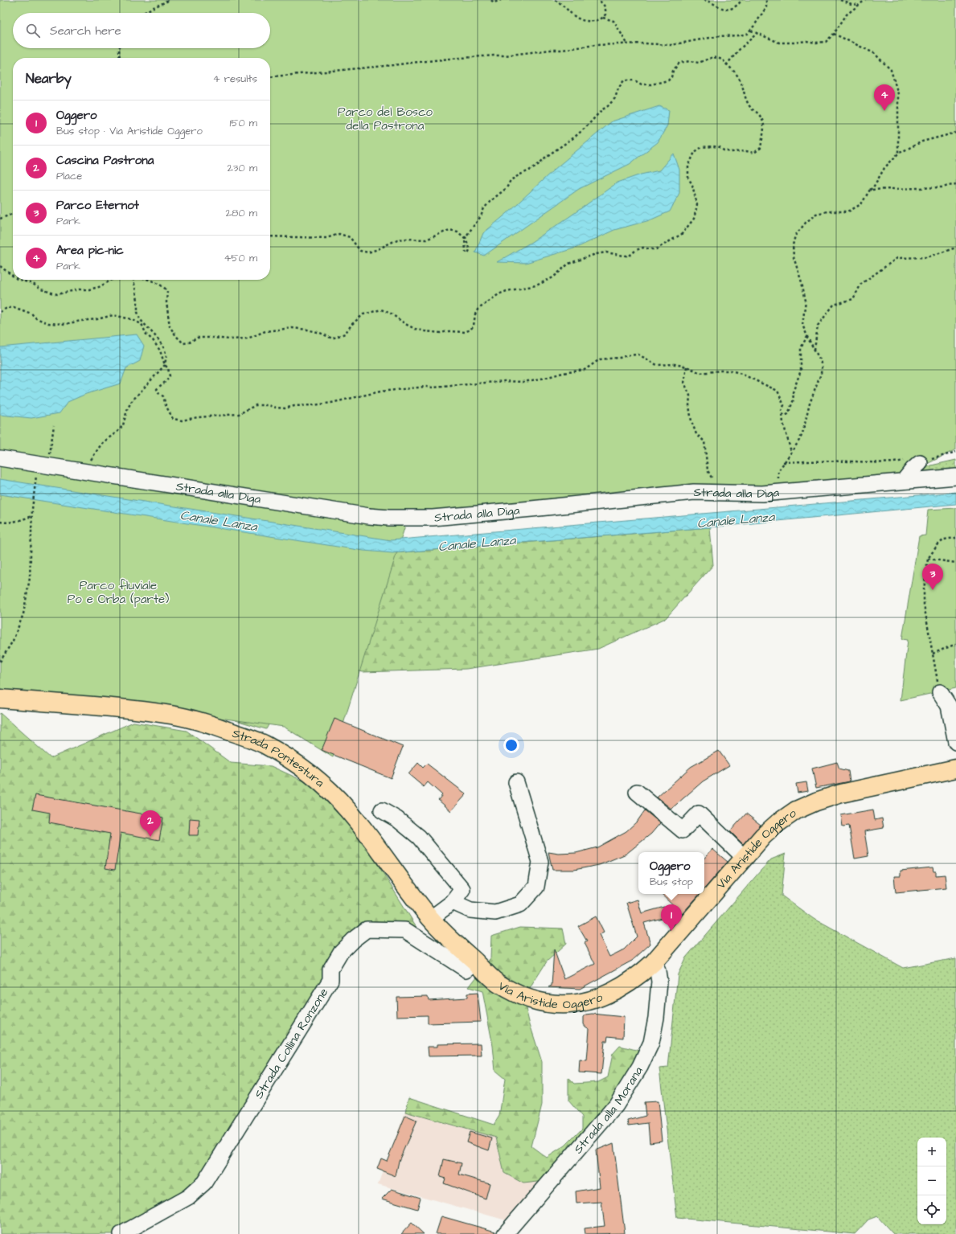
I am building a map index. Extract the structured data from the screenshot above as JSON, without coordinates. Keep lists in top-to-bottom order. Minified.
{"streets":{"main road":["Strada Pontestura","Via Aristide Oggero"],"street":["Strada alla Diga","Strada Collina Ronzone","Strada alla Morana"]},"crossings":[["Strada Pontestura","Via Aristide Oggero"],["Strada Pontestura","Strada Collina Ronzone"],["Via Aristide Oggero","Strada Collina Ronzone"],["Via Aristide Oggero","Strada alla Morana"]],"water":["Canale Lanza"],"parks":["Parco del Bosco della Pastrona","Parco fluviale Po e Orba (parte)"],"page":{"search":"Search here","heading":["Nearby","4 results"],"pins":["4","3","2","1"],"list":[{"mark":"1","name":"Oggero","note":"Bus stop · Via Aristide Oggero","value":"150 m"},{"mark":"2","name":"Cascina Pastrona","note":"Place","value":"230 m"},{"mark":"3","name":"Parco Eternot","note":"Park","value":"280 m"},{"mark":"4","name":"Area pic-nic","note":"Park","value":"450 m"}],"popup":["Oggero","Bus stop"],"map_buttons":["+","−"]}}
